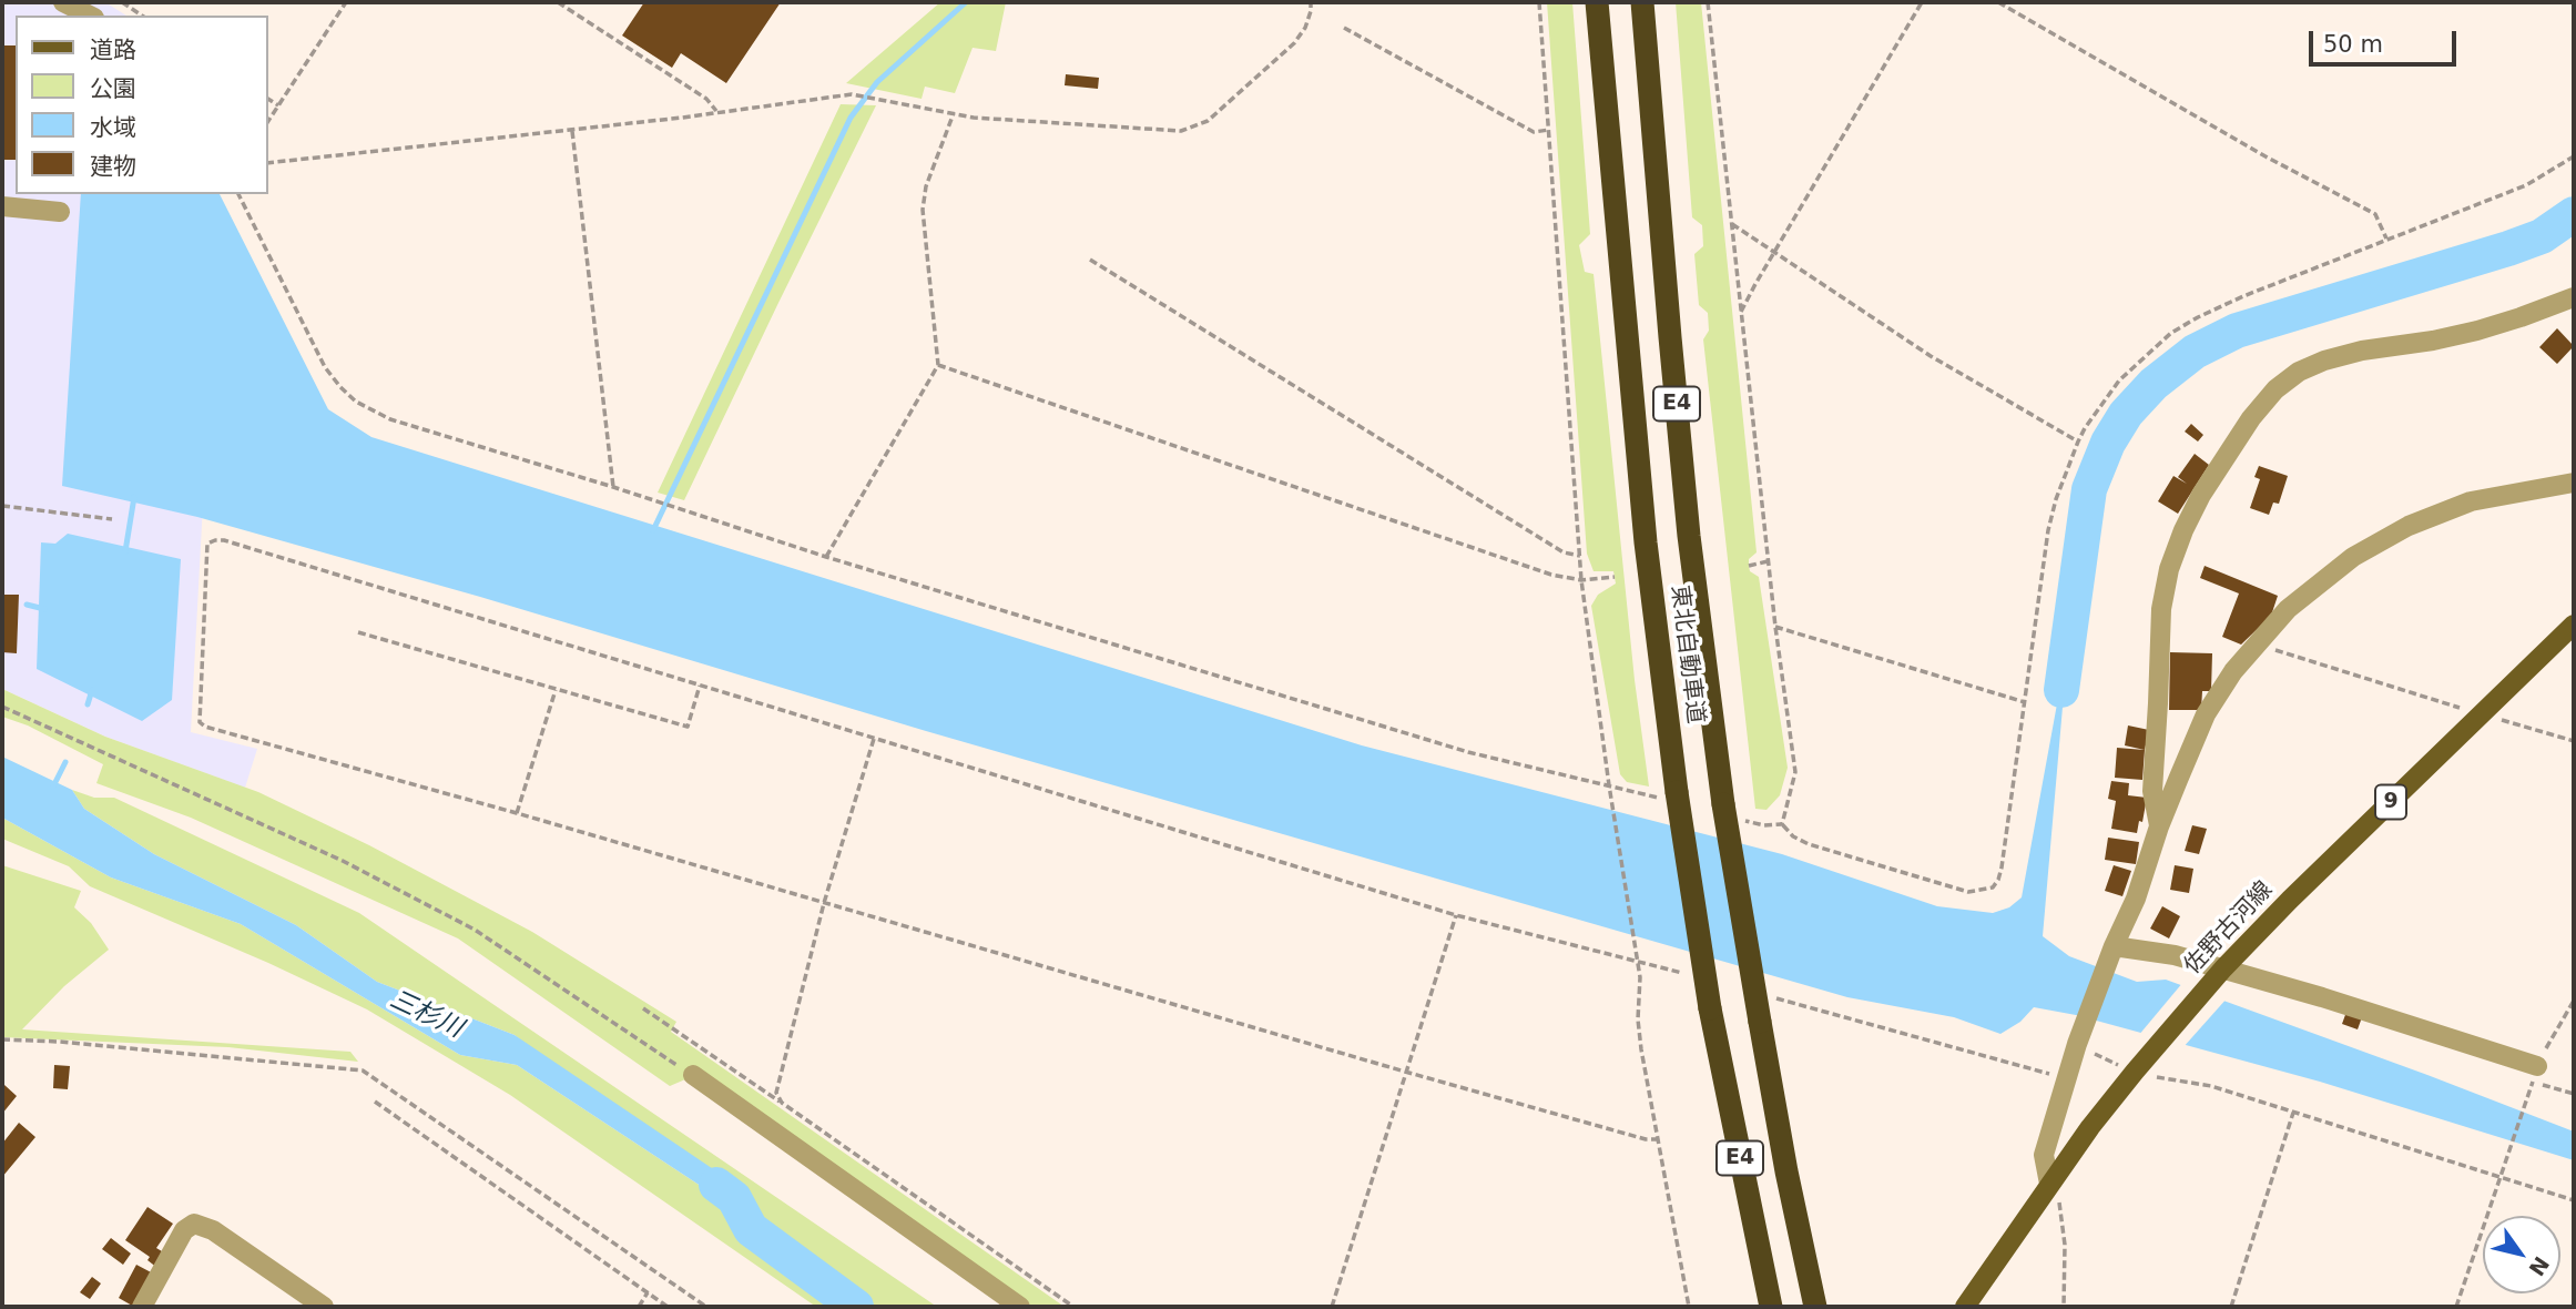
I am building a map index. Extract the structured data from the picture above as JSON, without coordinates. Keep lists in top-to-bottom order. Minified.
{"streets":{"highway":["E4","東北自動車道"],"main road":["9","佐野古河線"]},"water":["三杉川"],"legend":["道路","公園","水域","建物"],"scale_bar":"50 m","north":"bottom right"}
